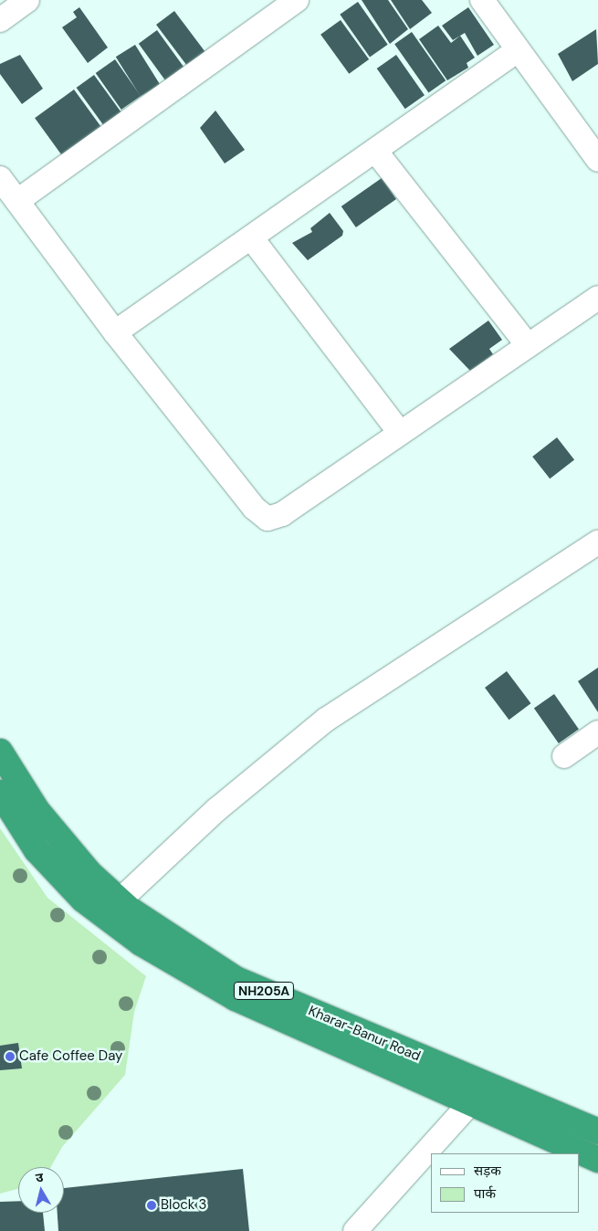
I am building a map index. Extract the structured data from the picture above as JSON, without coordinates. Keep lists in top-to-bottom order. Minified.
{"streets":{"highway":["NH205A","Kharar-Banur Road"]},"places":["Cafe Coffee Day","Block 3"],"legend":["सड़क","पार्क"],"north":"top"}
